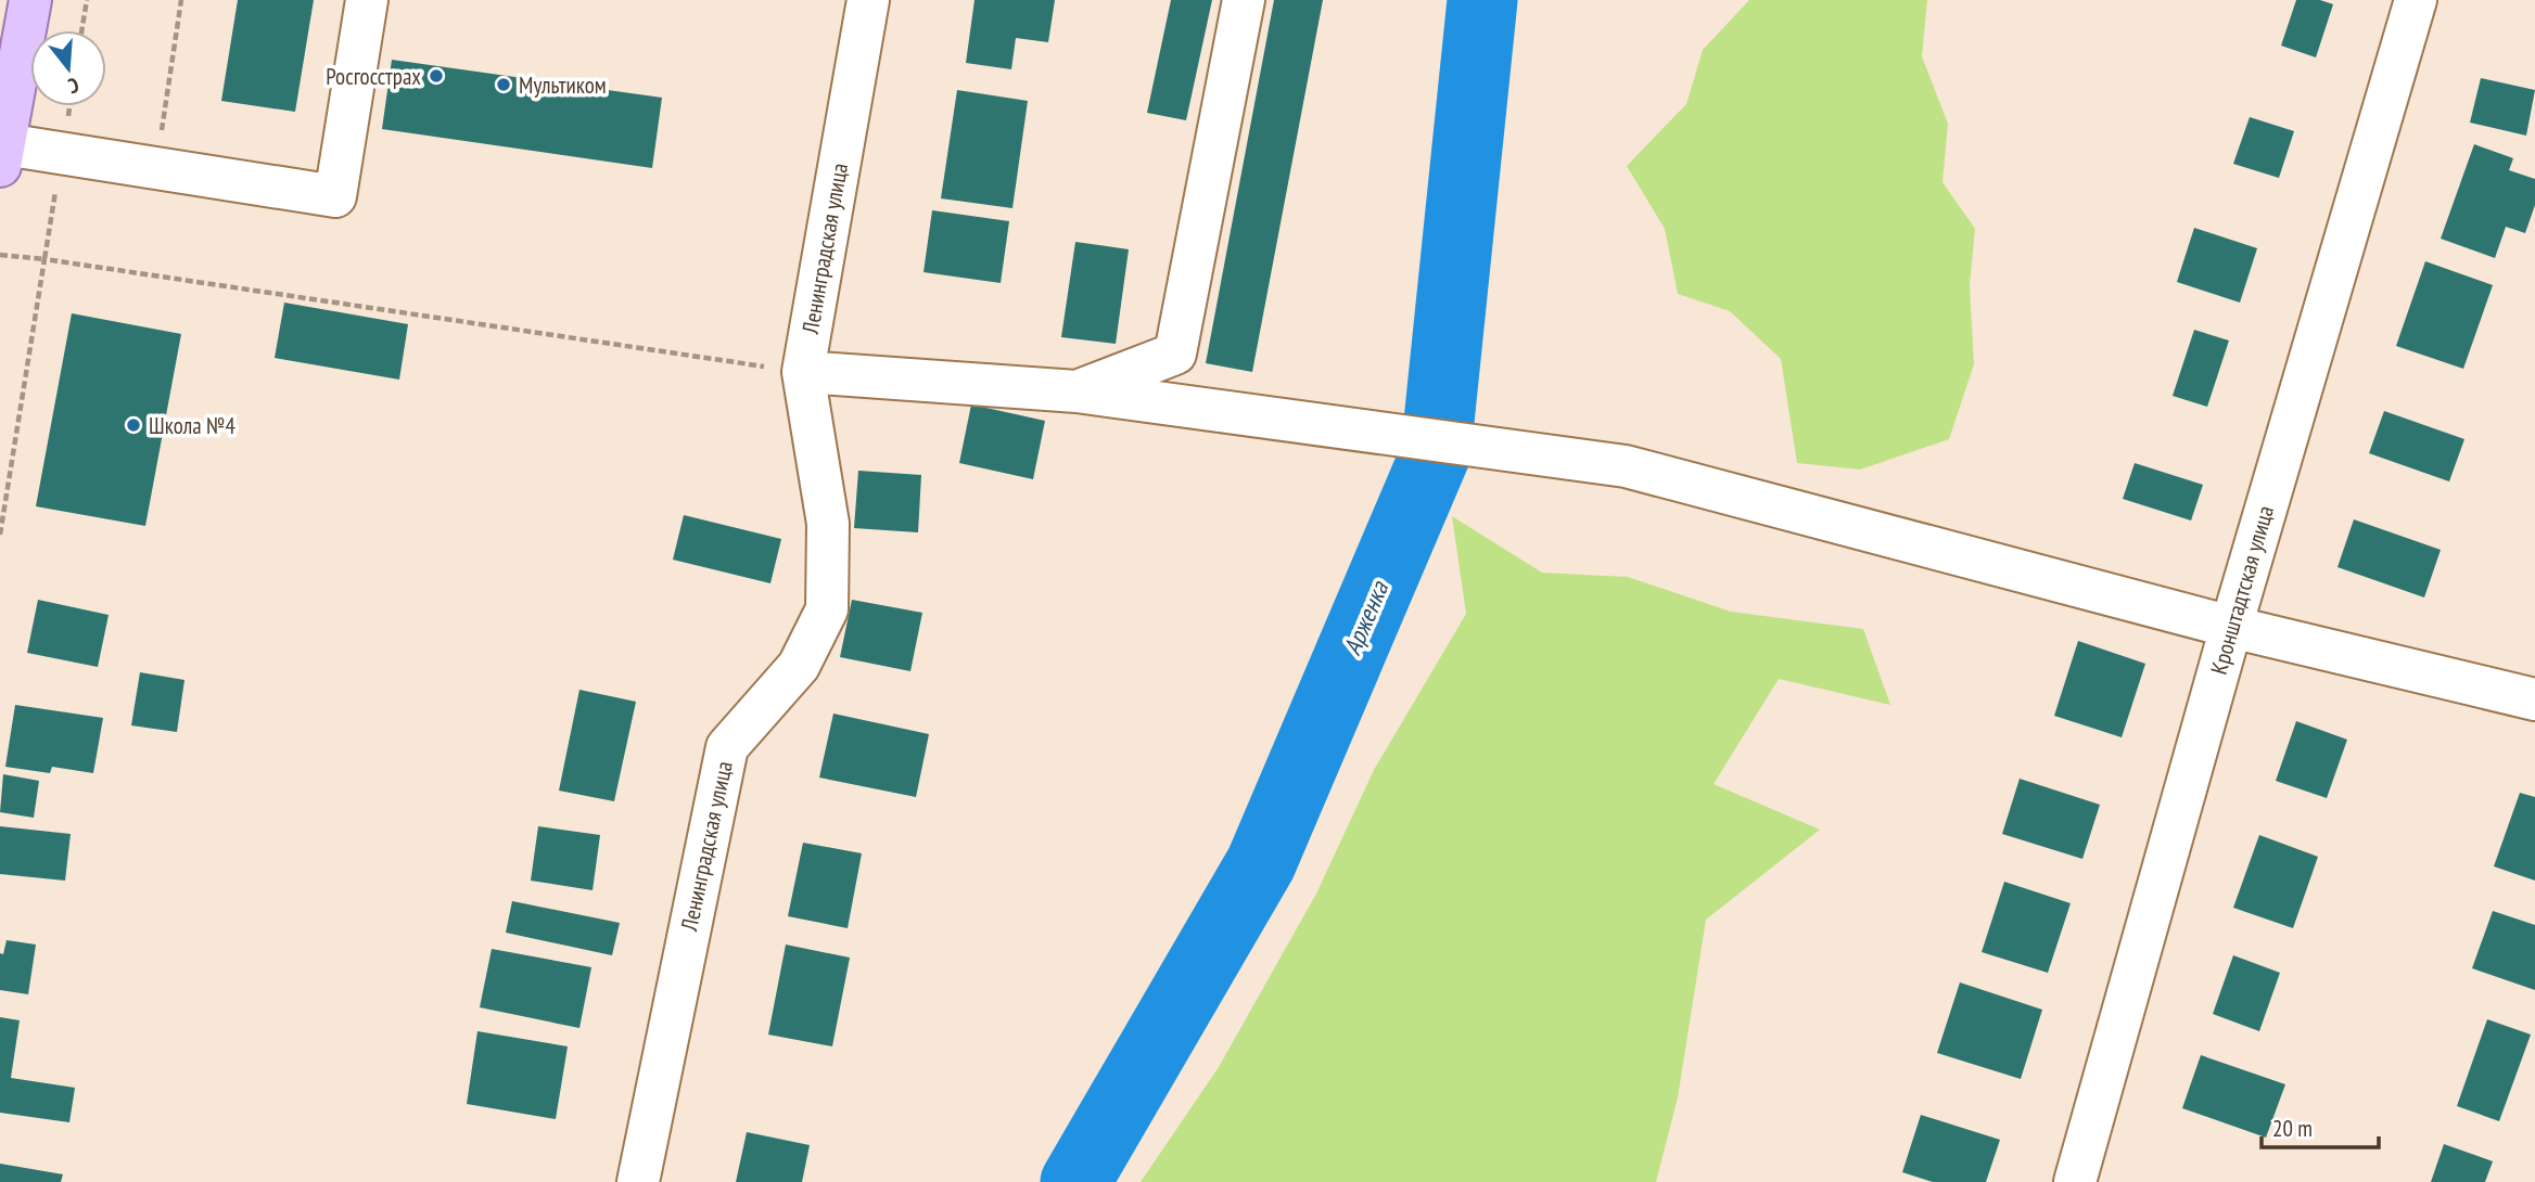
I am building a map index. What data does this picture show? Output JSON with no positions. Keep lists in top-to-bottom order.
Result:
{
  "streets": {
    "street": ["Ленинградская улица", "Кронштадтская улица"]
  },
  "water": ["Арженка"],
  "places": ["Росгосстрах", "Мультиком", "Школа №4"],
  "scale_bar": "20 m",
  "north": "bottom"
}
